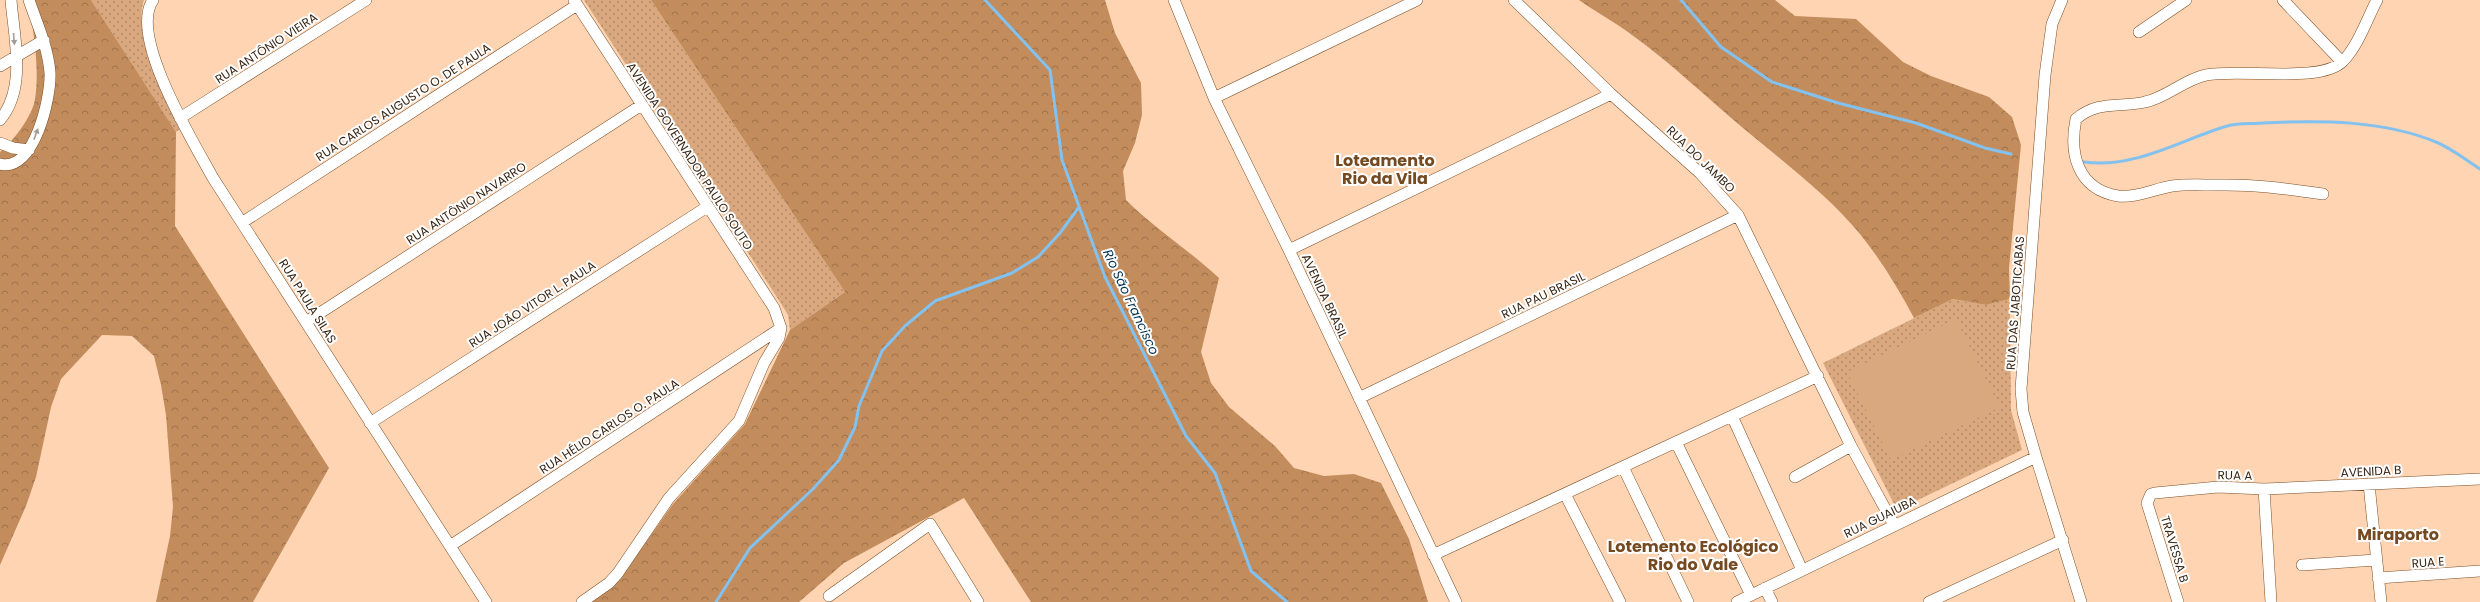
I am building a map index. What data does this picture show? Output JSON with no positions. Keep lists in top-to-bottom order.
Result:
{
  "streets": {
    "street": [
      "RUA ANTÔNIO VIEIRA",
      "RUA CARLOS AUGUSTO O. DE PAULA",
      "AVENIDA GOVERNADOR PAULO SOUTO",
      "RUA DO JAMBO",
      "RUA ANTÔNIO NAVARRO",
      "RUA PAU BRASIL",
      "AVENIDA BRASIL",
      "RUA PAULA SILAS",
      "RUA DAS JABOTICABAS",
      "RUA JOÃO VITOR L. PAULA",
      "RUA HÉLIO CARLOS O. PAULA",
      "AVENIDA B",
      "RUA A",
      "RUA GUAIUBA",
      "TRAVESSA B",
      "RUA E"
    ]
  },
  "crossings": [
    ["RUA ANTÔNIO VIEIRA", "RUA PAULA SILAS"],
    ["RUA CARLOS AUGUSTO O. DE PAULA", "AVENIDA GOVERNADOR PAULO SOUTO"],
    ["RUA CARLOS AUGUSTO O. DE PAULA", "RUA PAULA SILAS"],
    ["AVENIDA GOVERNADOR PAULO SOUTO", "RUA ANTÔNIO NAVARRO"],
    ["AVENIDA GOVERNADOR PAULO SOUTO", "RUA JOÃO VITOR L. PAULA"],
    ["AVENIDA GOVERNADOR PAULO SOUTO", "RUA HÉLIO CARLOS O. PAULA"],
    ["RUA DO JAMBO", "RUA PAU BRASIL"],
    ["RUA DO JAMBO", "RUA GUAIUBA"],
    ["RUA ANTÔNIO NAVARRO", "RUA PAULA SILAS"],
    ["RUA PAU BRASIL", "AVENIDA BRASIL"],
    ["RUA PAULA SILAS", "RUA JOÃO VITOR L. PAULA"],
    ["RUA PAULA SILAS", "RUA HÉLIO CARLOS O. PAULA"],
    ["RUA DAS JABOTICABAS", "RUA GUAIUBA"],
    ["AVENIDA B", "RUA A"],
    ["RUA A", "TRAVESSA B"]
  ],
  "districts": ["Loteamento Rio da Vila", "Miraporto", "Lotemento Ecológico Rio do Vale"],
  "water": ["Rio São Francisco"]
}
